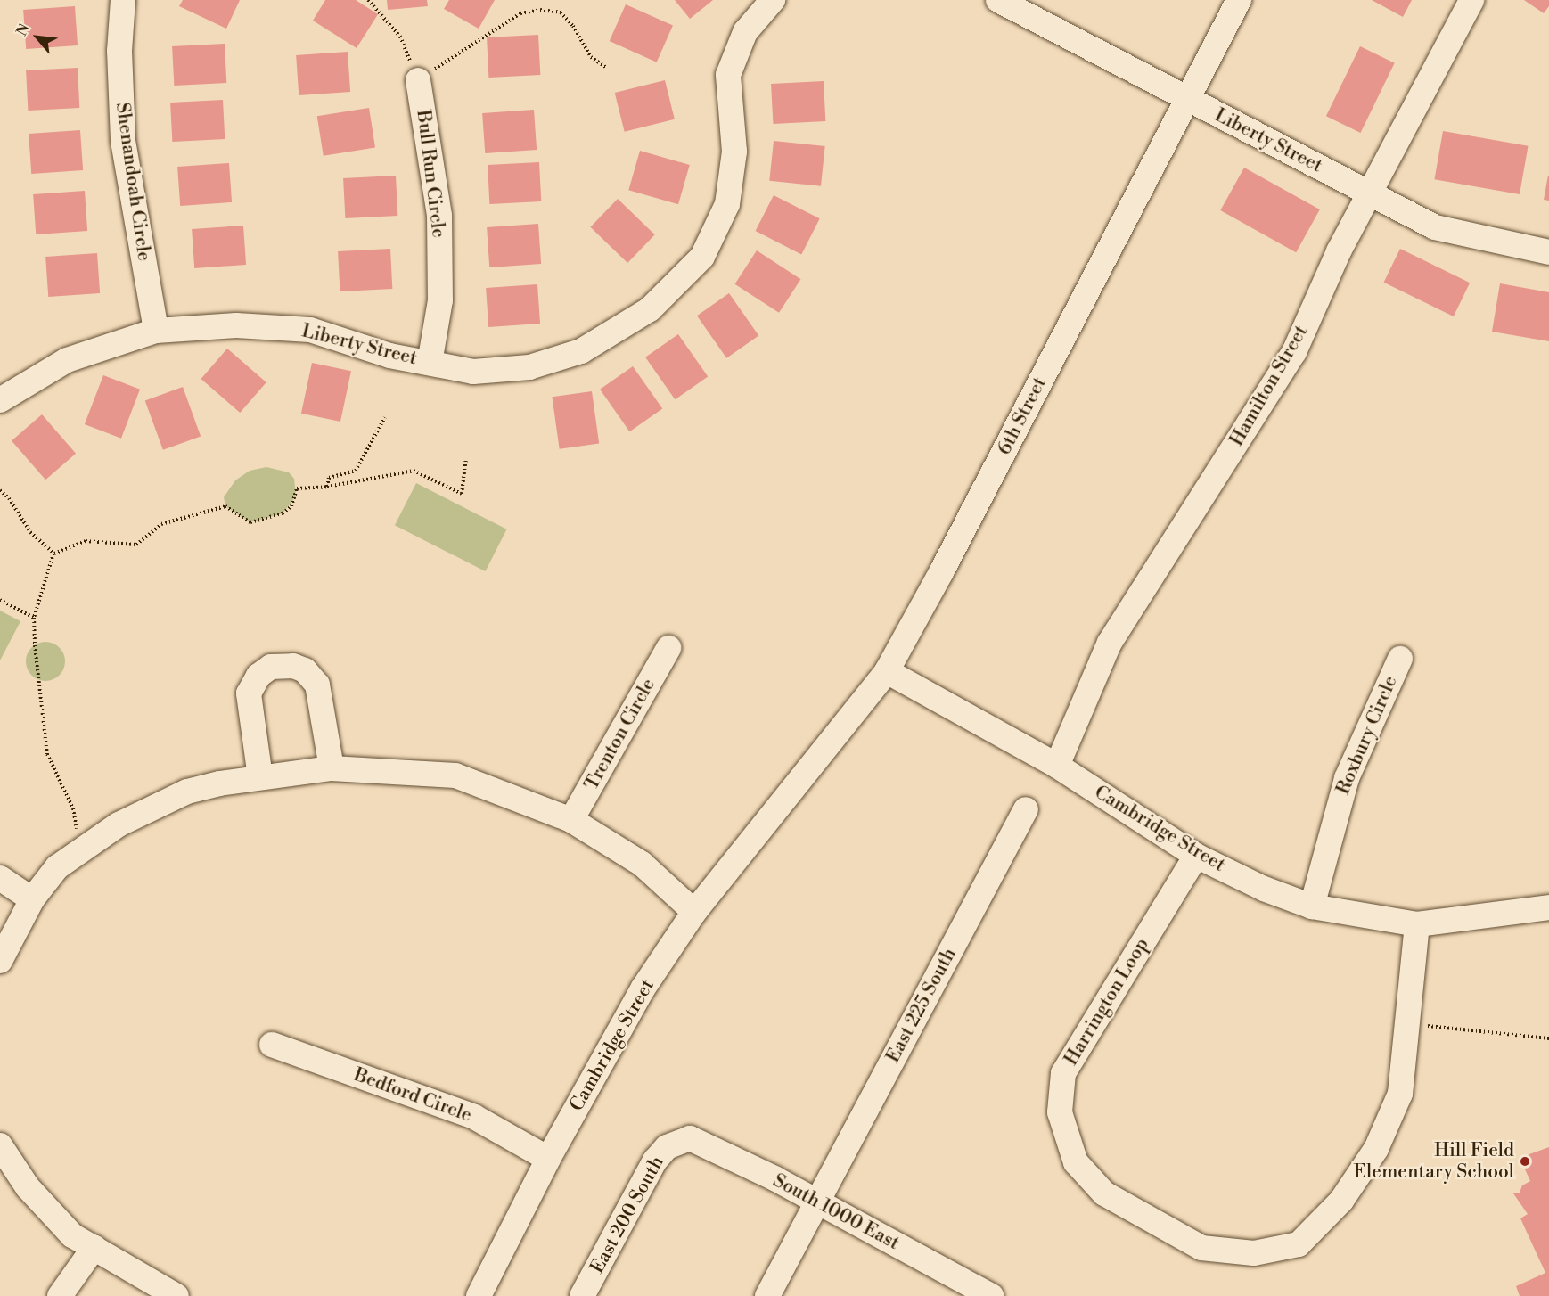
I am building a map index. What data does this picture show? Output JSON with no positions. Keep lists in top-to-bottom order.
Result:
{
  "streets": {
    "street": [
      "Liberty Street",
      "Bull Run Circle",
      "Shenandoah Circle",
      "Hamilton Street",
      "6th Street",
      "Trenton Circle",
      "Roxbury Circle",
      "Cambridge Street",
      "Harrington Loop",
      "East 225 South",
      "Bedford Circle",
      "South 1000 East",
      "East 200 South"
    ]
  },
  "crossings": [
    ["Liberty Street", "Bull Run Circle"],
    ["Liberty Street", "Shenandoah Circle"],
    ["Liberty Street", "Hamilton Street"],
    ["Liberty Street", "6th Street"],
    ["Hamilton Street", "Cambridge Street"],
    ["6th Street", "Cambridge Street"],
    ["Roxbury Circle", "Cambridge Street"],
    ["Cambridge Street", "Harrington Loop"],
    ["Cambridge Street", "Bedford Circle"],
    ["East 225 South", "South 1000 East"],
    ["South 1000 East", "East 200 South"]
  ],
  "places": ["Hill Field Elementary School"],
  "north": "top left"
}
